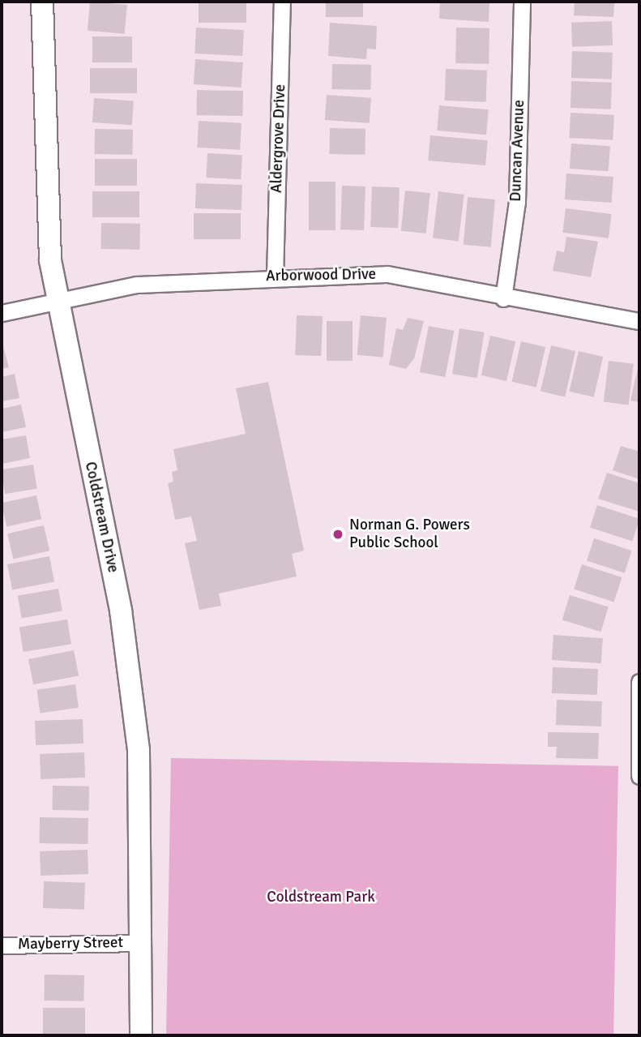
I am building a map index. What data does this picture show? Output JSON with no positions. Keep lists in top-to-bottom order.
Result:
{
  "streets": {
    "street": [
      "Aldergrove Drive",
      "Duncan Avenue",
      "Arborwood Drive",
      "Coldstream Drive",
      "Mayberry Street"
    ]
  },
  "crossings": [
    ["Aldergrove Drive", "Arborwood Drive"],
    ["Duncan Avenue", "Arborwood Drive"],
    ["Arborwood Drive", "Coldstream Drive"],
    ["Coldstream Drive", "Mayberry Street"]
  ],
  "parks": ["Coldstream Park"],
  "places": ["Norman G. Powers Public School"]
}
